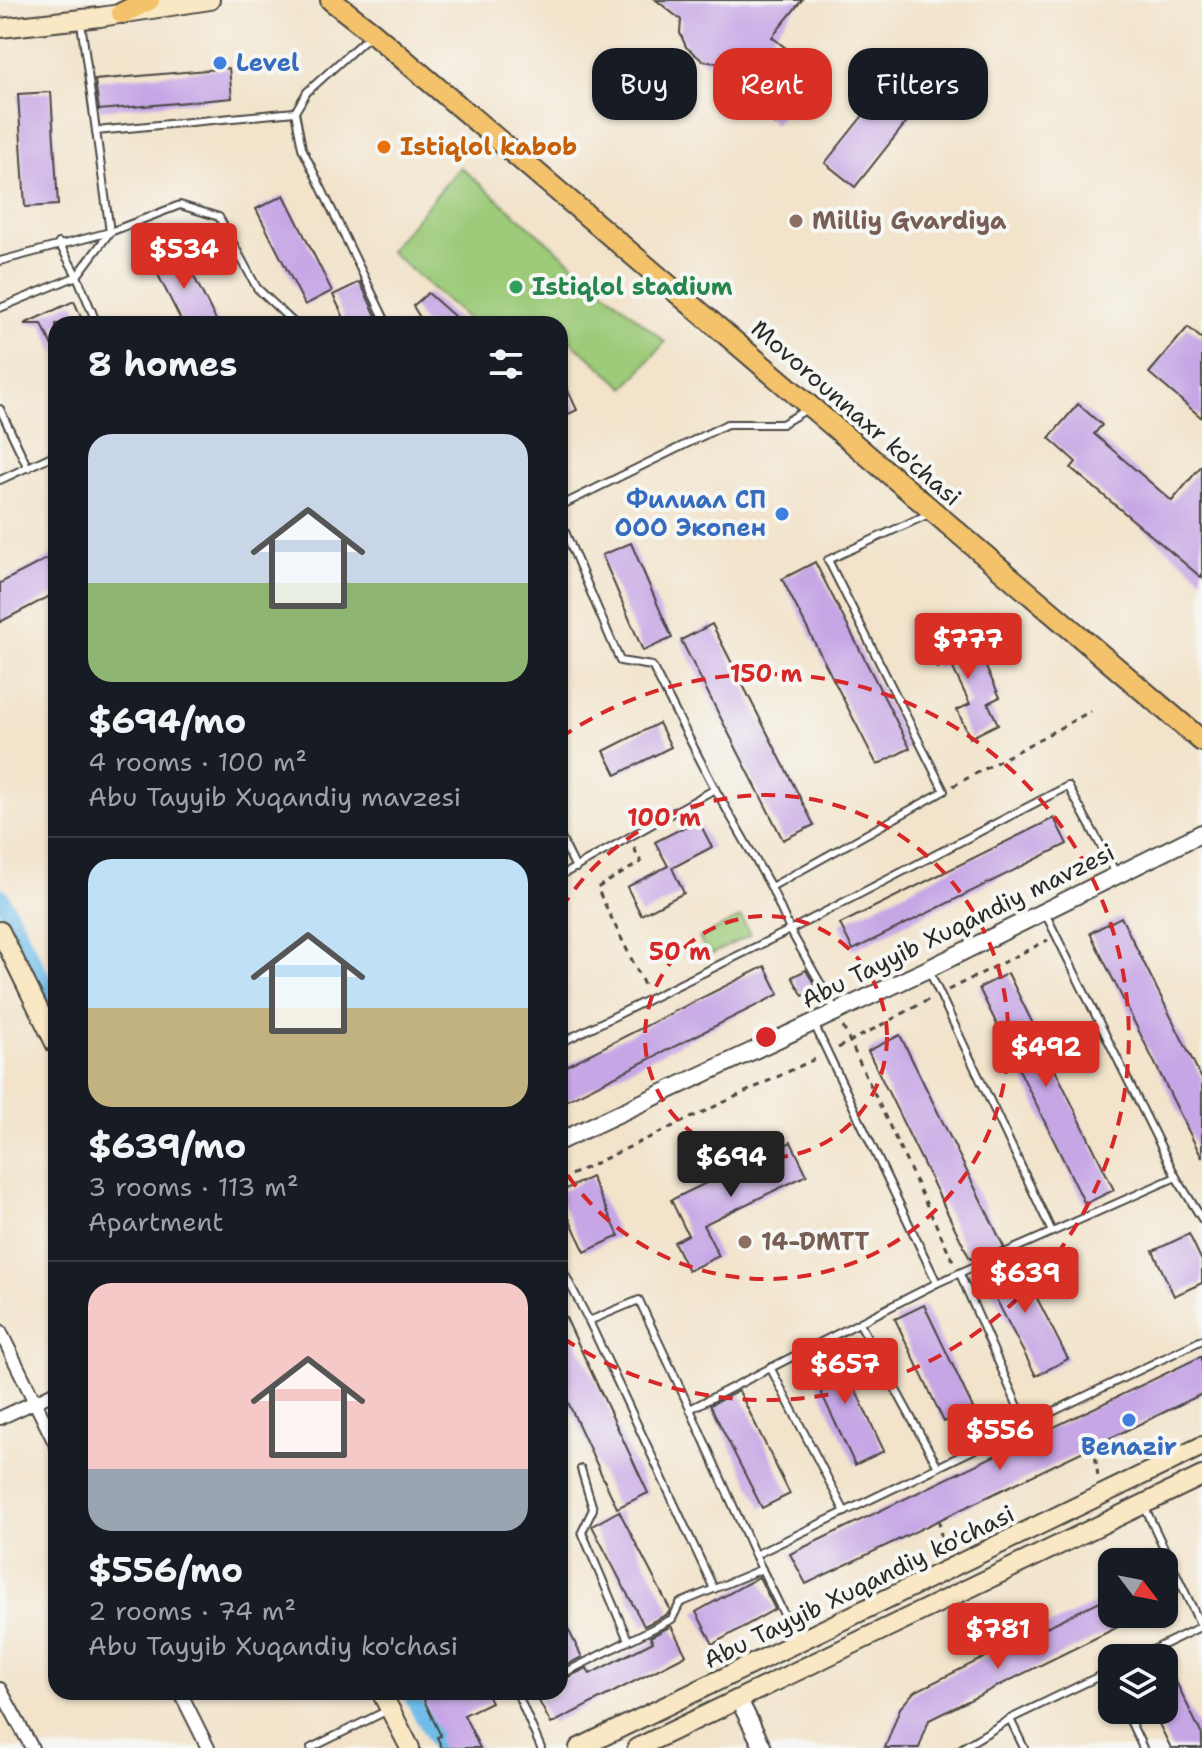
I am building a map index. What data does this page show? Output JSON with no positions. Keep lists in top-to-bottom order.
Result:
{
  "streets": {
    "highway": ["Movorounnaxr ko'chasi"],
    "main road": ["Abu Tayyib Xuqandiy ko'chasi"],
    "street": ["Abu Tayyib Xuqandiy mavzesi"]
  },
  "places": [
    "Level",
    "Istiqlol kabob",
    "Milliy Gvardiya",
    "Istiqlol stadium",
    "Филиал СП ООО Экопен",
    "14-DMTT",
    "Benazir"
  ],
  "north": "bottom right",
  "page": {
    "chip": ["Buy", "Rent", "Filters"],
    "price": [
      "$534",
      "$777",
      "$492",
      "$694",
      "$639",
      "$657",
      "$556",
      "$781"
    ],
    "heading": "8 homes",
    "list": [
      {
        "name": "$694/mo",
        "note": "4 rooms · 100 m² · Abu Tayyib Xuqandiy mavzesi"
      },
      {
        "name": "$639/mo",
        "note": "3 rooms · 113 m² · Apartment"
      },
      {
        "name": "$556/mo",
        "note": "2 rooms · 74 m² · Abu Tayyib Xuqandiy ko'chasi"
      }
    ]
  },
  "rings": ["150 m", "100 m", "50 m"]
}
